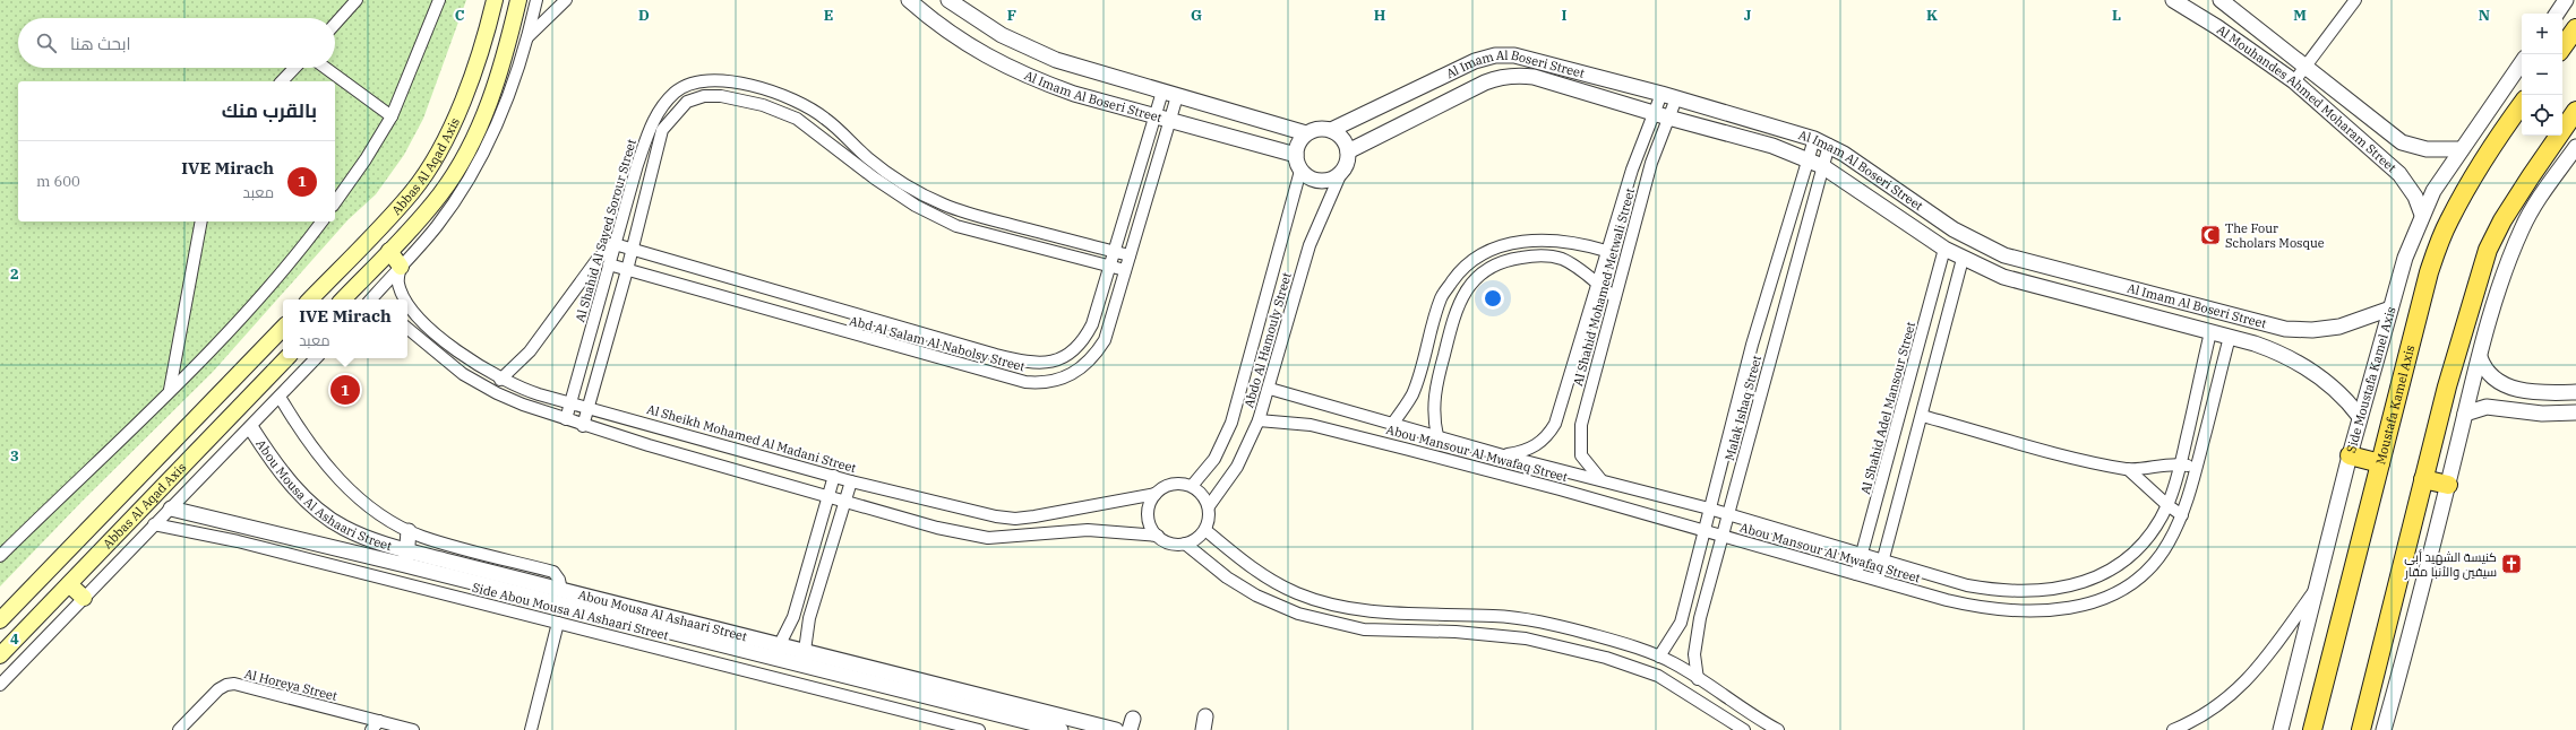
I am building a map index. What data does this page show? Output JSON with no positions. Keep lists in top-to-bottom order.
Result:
{
  "streets": {
    "main road": ["Abbas Al Aqad Axis", "Moustafa Kamel Axis"],
    "street": [
      "Al Imam Al Boseri Street",
      "Al Mouhandes Ahmed Moharam Street",
      "Al Shahid Al Sayed Sorour Street",
      "Al Shahid Mohamed Metwali Street",
      "Abdo Al Hamouly Street",
      "Abd Al Salam Al Nabolsy Street",
      "Side Moustafa Kamel Axis",
      "Malak Ishaq Street",
      "Al Shahid Adel Mansour Street",
      "Al Sheikh Mohamed Al Madani Street",
      "Abou Mansour Al Mwafaq Street",
      "Abou Mousa Al Ashaari Street",
      "Side Abou Mousa Al Ashaari Street",
      "Al Horeya Street"
    ]
  },
  "crossings": [
    ["Al Imam Al Boseri Street", "Al Shahid Mohamed Metwali Street"],
    ["Al Imam Al Boseri Street", "Abdo Al Hamouly Street"],
    ["Al Imam Al Boseri Street", "Abd Al Salam Al Nabolsy Street"],
    ["Al Imam Al Boseri Street", "Side Moustafa Kamel Axis"],
    ["Al Imam Al Boseri Street", "Malak Ishaq Street"],
    ["Al Imam Al Boseri Street", "Al Shahid Adel Mansour Street"],
    ["Al Imam Al Boseri Street", "Abou Mansour Al Mwafaq Street"],
    ["Al Mouhandes Ahmed Moharam Street", "Side Moustafa Kamel Axis"],
    ["Al Shahid Al Sayed Sorour Street", "Abd Al Salam Al Nabolsy Street"],
    ["Al Shahid Al Sayed Sorour Street", "Al Sheikh Mohamed Al Madani Street"],
    ["Al Shahid Mohamed Metwali Street", "Abou Mansour Al Mwafaq Street"],
    ["Abdo Al Hamouly Street", "Al Sheikh Mohamed Al Madani Street"],
    ["Abdo Al Hamouly Street", "Abou Mansour Al Mwafaq Street"],
    ["Malak Ishaq Street", "Abou Mansour Al Mwafaq Street"],
    ["Al Shahid Adel Mansour Street", "Abou Mansour Al Mwafaq Street"]
  ],
  "places": {
    "mosque": ["The Four Scholars Mosque"],
    "church": ["كنيسة الشهيد أبي سيفين والأنبا مقار"]
  },
  "page": {
    "map_buttons": ["+", "−"],
    "search": "ابحث هنا",
    "heading": "بالقرب منك",
    "list": [
      {
        "mark": "1",
        "name": "IVE Mirach",
        "note": "معبد",
        "value": "600 m"
      }
    ],
    "popup": ["IVE Mirach", "معبد"],
    "pins": "1"
  },
  "grid": {
    "columns": [
      "C",
      "D",
      "E",
      "F",
      "G",
      "H",
      "I",
      "J",
      "K",
      "L",
      "M",
      "N"
    ],
    "rows": ["2", "3", "4"]
  }
}
